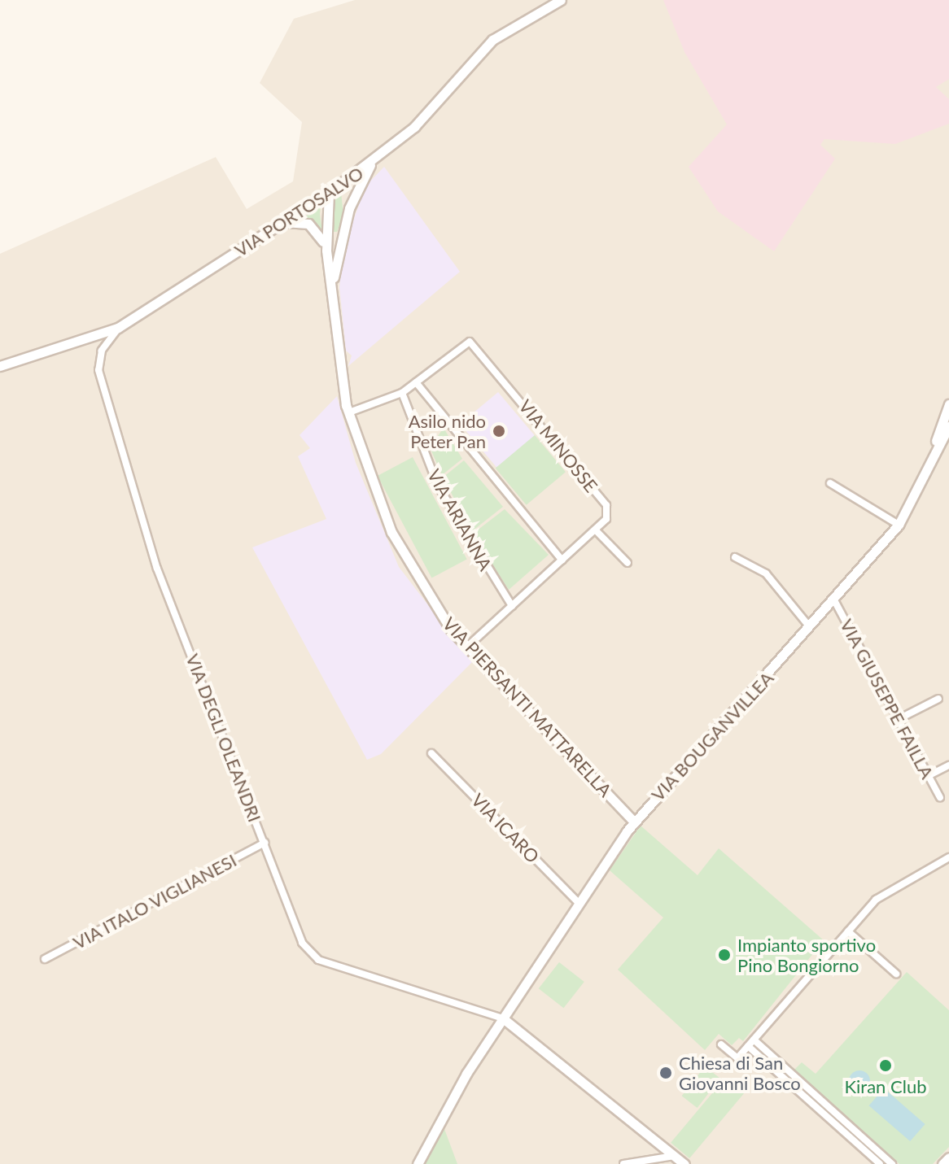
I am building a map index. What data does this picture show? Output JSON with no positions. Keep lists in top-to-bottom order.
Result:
{
  "streets": {
    "street": [
      "VIA PORTOSALVO",
      "VIA MINOSSE",
      "VIA ARIANNA",
      "VIA GIUSEPPE FAILLA",
      "VIA PIERSANTI MATTARELLA",
      "VIA BOUGANVILLEA",
      "VIA DEGLI OLEANDRI",
      "VIA ICARO",
      "VIA ITALO VIGLIANESI"
    ]
  },
  "crossings": [
    ["VIA PORTOSALVO", "VIA DEGLI OLEANDRI"],
    ["VIA MINOSSE", "VIA ARIANNA"],
    ["VIA MINOSSE", "VIA PIERSANTI MATTARELLA"],
    ["VIA GIUSEPPE FAILLA", "VIA BOUGANVILLEA"],
    ["VIA PIERSANTI MATTARELLA", "VIA BOUGANVILLEA"],
    ["VIA BOUGANVILLEA", "VIA DEGLI OLEANDRI"],
    ["VIA BOUGANVILLEA", "VIA ICARO"],
    ["VIA DEGLI OLEANDRI", "VIA ITALO VIGLIANESI"]
  ],
  "places": [
    "Asilo nido Peter Pan",
    "Impianto sportivo Pino Bongiorno",
    "Kiran Club",
    "Chiesa di San Giovanni Bosco"
  ]
}
